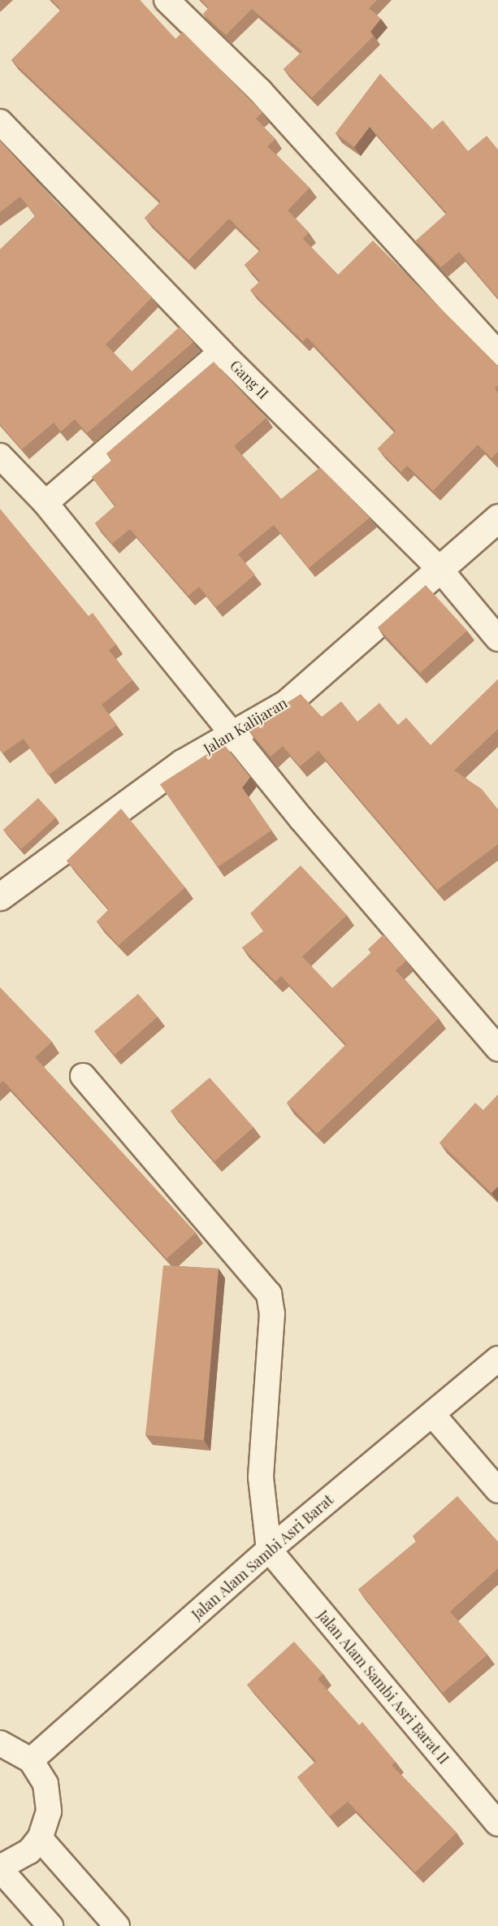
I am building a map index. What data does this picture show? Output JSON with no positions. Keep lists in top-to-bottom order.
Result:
{
  "streets": {
    "street": [
      "Gang II",
      "Jalan Kalijaran",
      "Jalan Alam Sambi Asri Barat",
      "Jalan Alam Sambi Asri Barat II"
    ]
  },
  "crossings": [
    ["Gang II", "Jalan Kalijaran"],
    ["Jalan Alam Sambi Asri Barat", "Jalan Alam Sambi Asri Barat II"]
  ]
}
